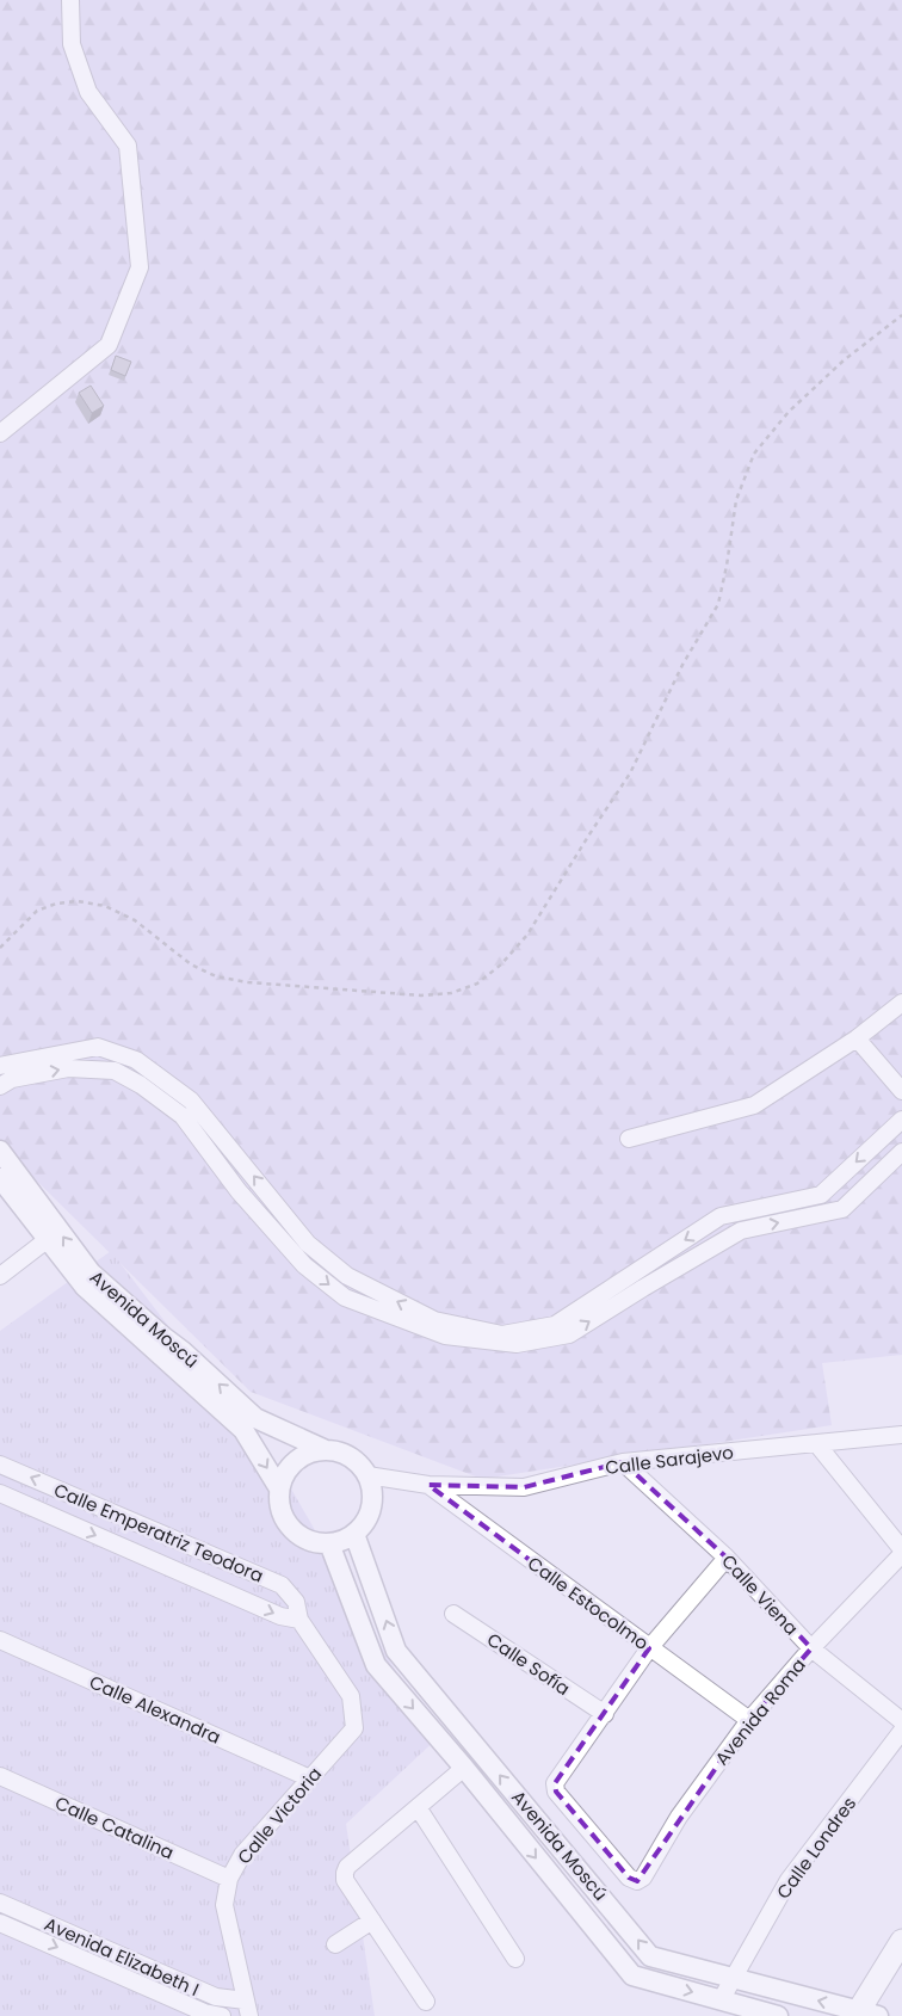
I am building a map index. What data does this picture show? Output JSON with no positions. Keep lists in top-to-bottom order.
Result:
{
  "streets": {
    "street": [
      "Avenida Moscú",
      "Calle Sarajevo",
      "Calle Emperatriz Teodora",
      "Calle Viena",
      "Calle Estocolmo",
      "Calle Sofía",
      "Calle Alexandra",
      "Avenida Roma",
      "Calle Victoria",
      "Calle Catalina",
      "Calle Londres",
      "Avenida Elizabeth I"
    ]
  },
  "crossings": [
    ["Avenida Moscú", "Calle Sarajevo"],
    ["Avenida Moscú", "Calle Londres"],
    ["Calle Sarajevo", "Calle Viena"],
    ["Calle Sarajevo", "Calle Estocolmo"],
    ["Calle Emperatriz Teodora", "Calle Victoria"],
    ["Calle Viena", "Avenida Roma"],
    ["Calle Estocolmo", "Avenida Roma"],
    ["Calle Sofía", "Avenida Roma"],
    ["Calle Alexandra", "Calle Victoria"],
    ["Calle Victoria", "Calle Catalina"],
    ["Calle Victoria", "Avenida Elizabeth I"]
  ]
}
